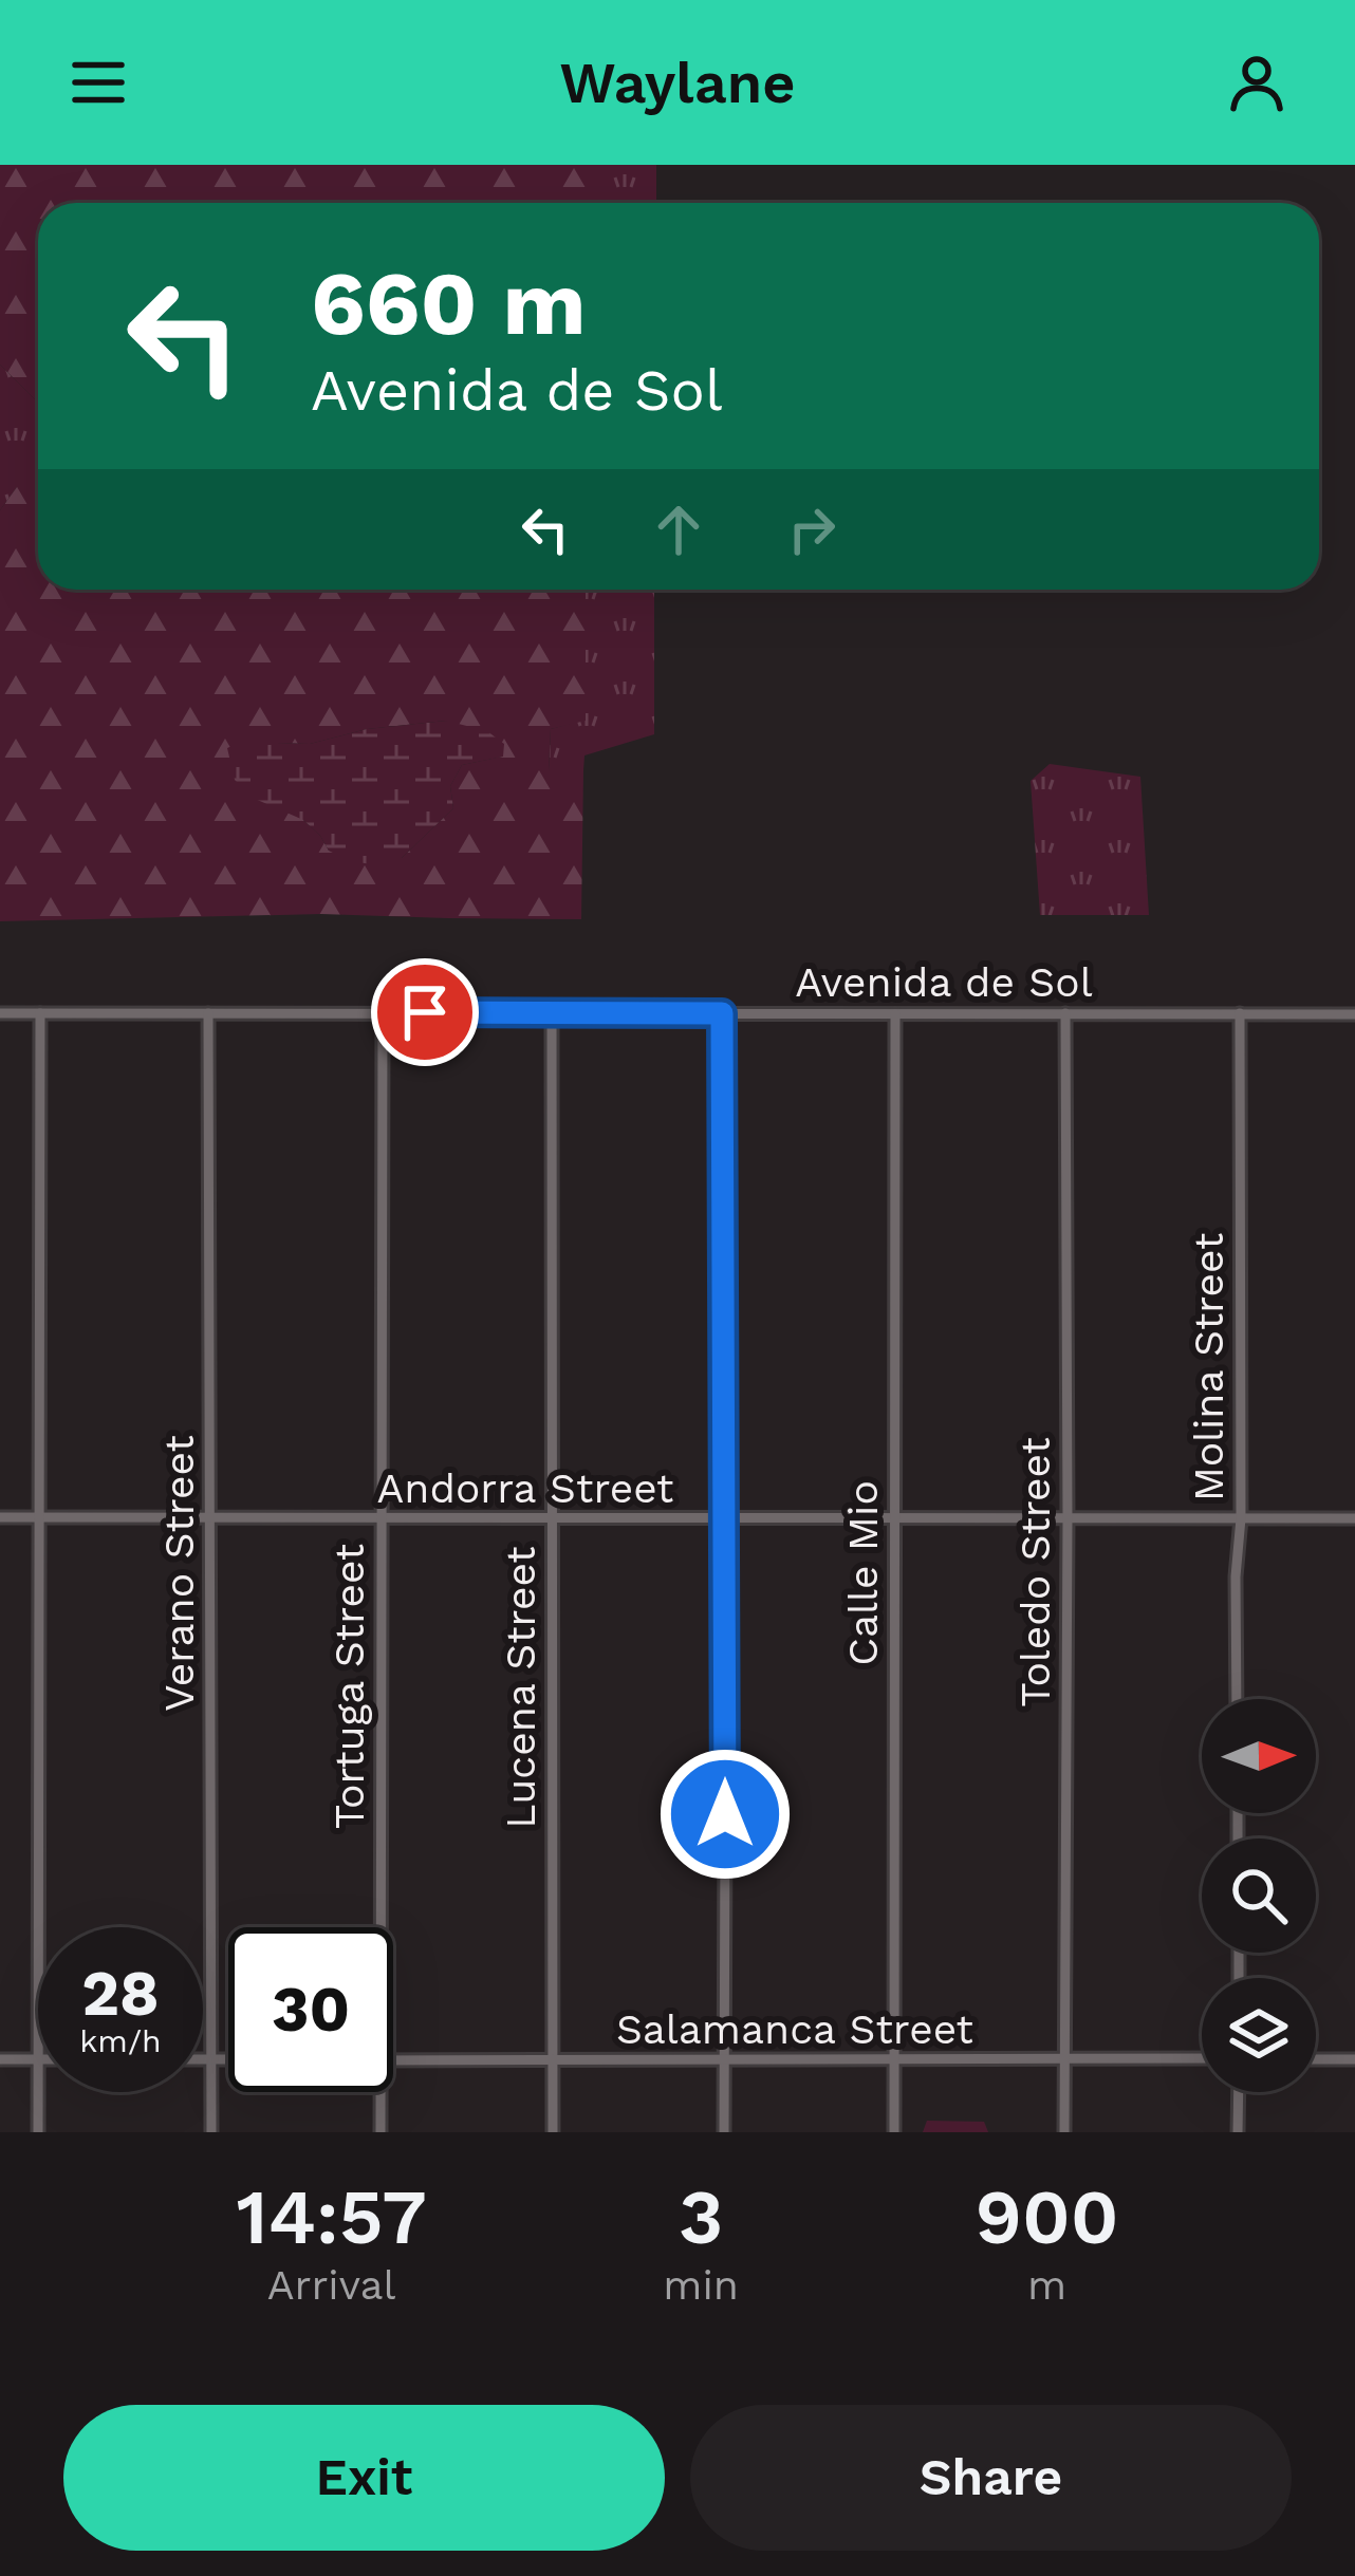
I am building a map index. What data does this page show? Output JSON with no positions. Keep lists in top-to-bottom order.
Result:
{
  "streets": {
    "street": [
      "Avenida de Sol",
      "Molina Street",
      "Andorra Street",
      "Toledo Street",
      "Verano Street",
      "Calle Mio",
      "Tortuga Street",
      "Lucena Street",
      "Salamanca Street"
    ]
  },
  "crossings": [
    ["Avenida de Sol", "Molina Street"],
    ["Avenida de Sol", "Toledo Street"],
    ["Avenida de Sol", "Verano Street"],
    ["Avenida de Sol", "Calle Mio"],
    ["Avenida de Sol", "Tortuga Street"],
    ["Avenida de Sol", "Lucena Street"],
    ["Molina Street", "Andorra Street"],
    ["Andorra Street", "Toledo Street"],
    ["Andorra Street", "Verano Street"],
    ["Andorra Street", "Calle Mio"],
    ["Andorra Street", "Tortuga Street"],
    ["Andorra Street", "Lucena Street"],
    ["Toledo Street", "Salamanca Street"],
    ["Calle Mio", "Salamanca Street"],
    ["Lucena Street", "Salamanca Street"]
  ],
  "north": "right",
  "page": {
    "header": "Waylane",
    "turn": ["660 m", "Avenida de Sol"],
    "speed": "28 km/h",
    "limit": "30",
    "eta": [
      "14:57",
      "Arrival",
      "3",
      "min",
      "900",
      "m"
    ],
    "buttons": ["Exit", "Share"]
  }
}
